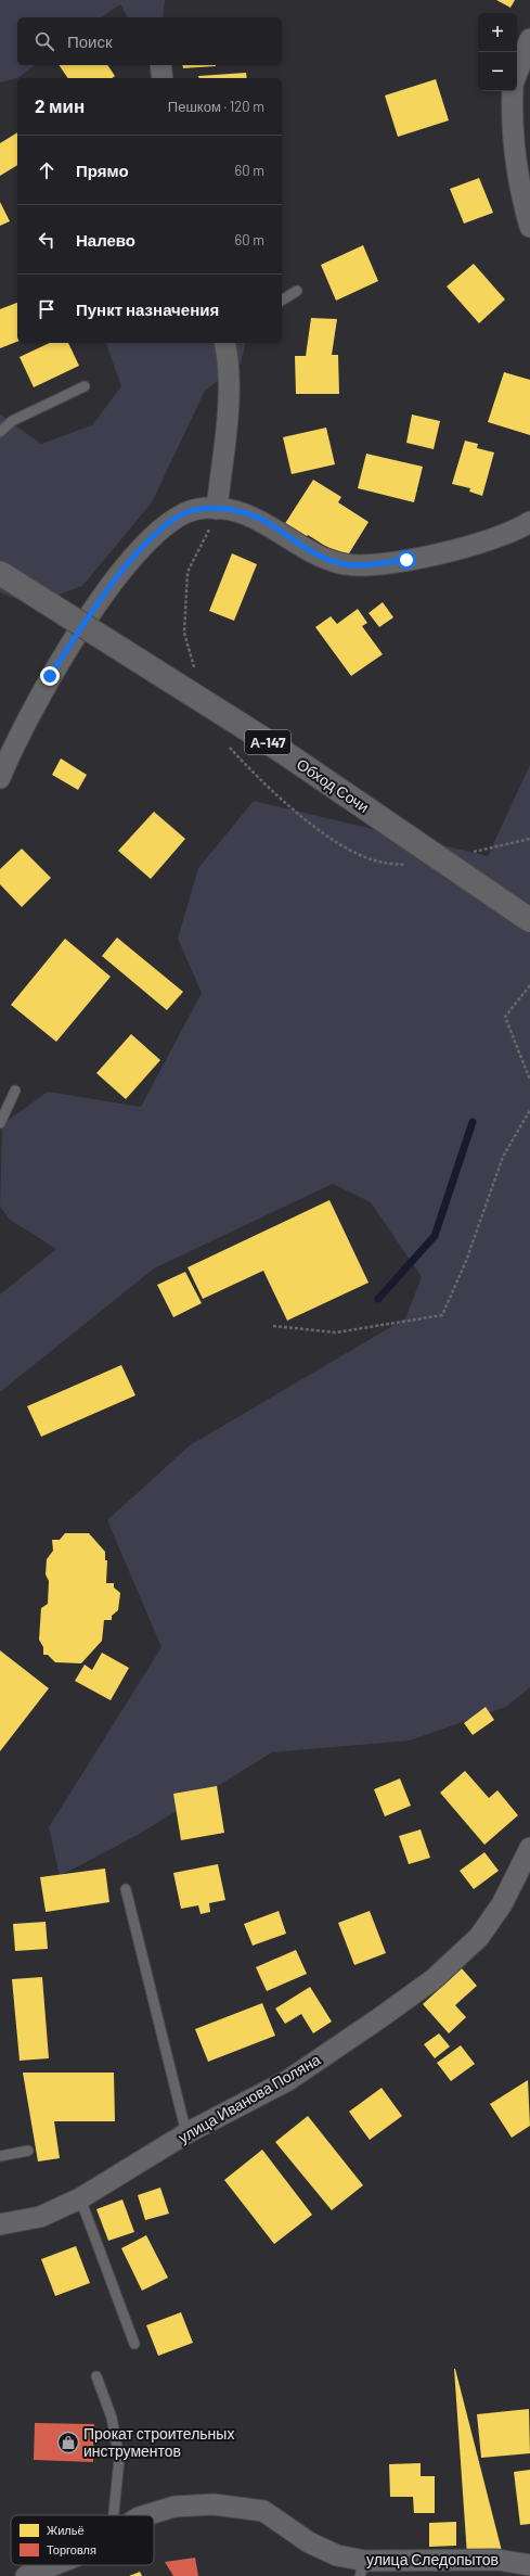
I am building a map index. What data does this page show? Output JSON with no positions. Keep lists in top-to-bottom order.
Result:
{
  "streets": {
    "highway": ["А-147", "Обход Сочи"],
    "street": ["улица Иванова Поляна", "улица Следопытов"]
  },
  "places": {
    "shop": ["Прокат строительных инструментов"]
  },
  "legend": ["Жильё", "Торговля"],
  "page": {
    "map_buttons": ["+", "−"],
    "search": "Поиск",
    "heading": ["2 мин", "Пешком · 120 m"],
    "list": [
      ["Прямо", "60 m"],
      ["Налево", "60 m"],
      "Пункт назначения"
    ]
  }
}
